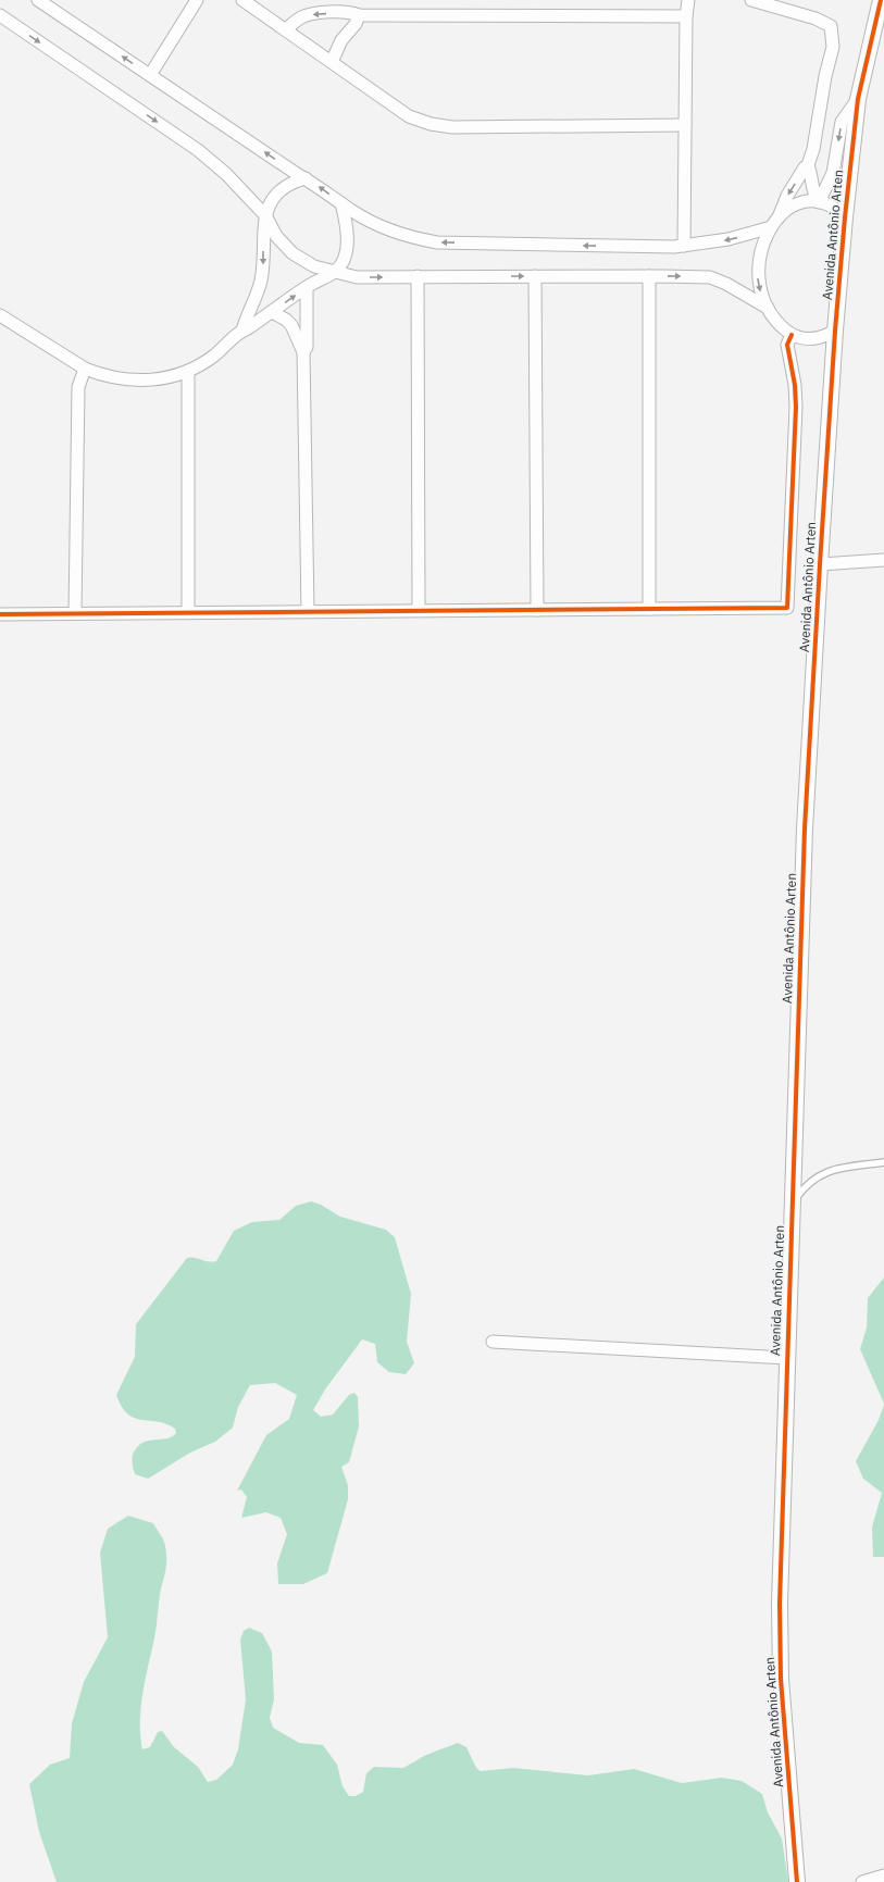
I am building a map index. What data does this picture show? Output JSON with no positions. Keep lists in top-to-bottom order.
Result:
{
  "streets": {
    "street": ["Avenida Antônio Arten"]
  }
}
